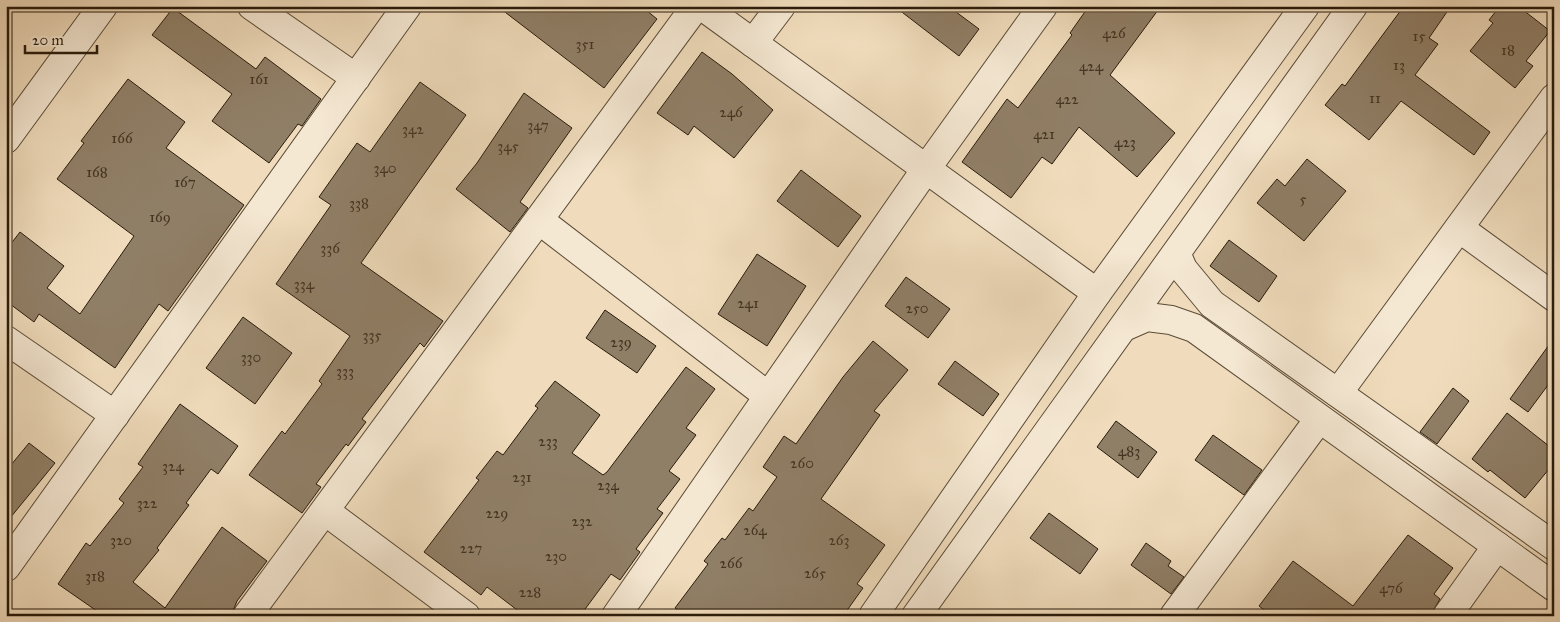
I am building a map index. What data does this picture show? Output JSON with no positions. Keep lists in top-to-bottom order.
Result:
{
  "house_numbers": [
    "426",
    "15",
    "351",
    "18",
    "13",
    "424",
    "161",
    "11",
    "422",
    "246",
    "347",
    "342",
    "421",
    "166",
    "423",
    "345",
    "340",
    "168",
    "167",
    "5",
    "338",
    "169",
    "336",
    "334",
    "241",
    "250",
    "335",
    "239",
    "330",
    "333",
    "233",
    "483",
    "260",
    "324",
    "231",
    "234",
    "322",
    "229",
    "232",
    "264",
    "320",
    "263",
    "227",
    "230",
    "266",
    "265",
    "318",
    "476",
    "228"
  ],
  "scale_bar": "20 m"
}
